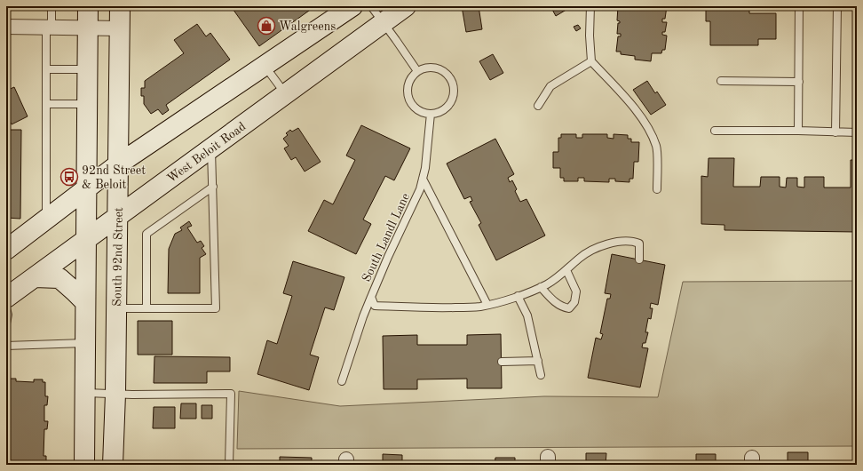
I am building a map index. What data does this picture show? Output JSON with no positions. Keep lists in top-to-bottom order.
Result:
{
  "streets": {
    "main road": ["West Beloit Road", "South 92nd Street"],
    "lane": ["South Landl Lane"]
  },
  "crossings": [
    ["West Beloit Road", "South 92nd Street"]
  ],
  "places": {
    "shop": ["Walgreens"],
    "bus stop": ["92nd Street & Beloit"]
  }
}
